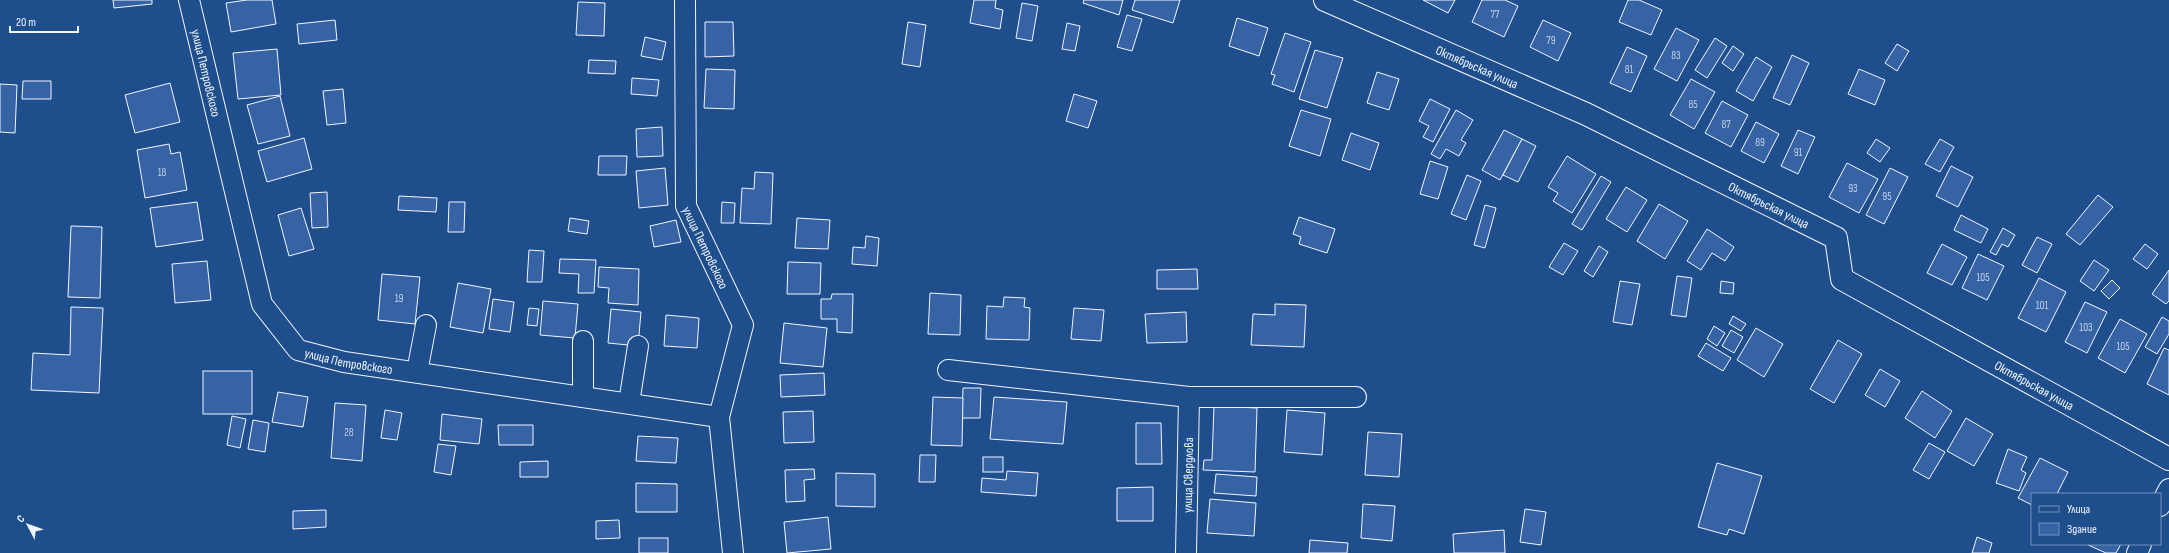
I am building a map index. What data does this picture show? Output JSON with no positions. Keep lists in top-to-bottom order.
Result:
{
  "streets": {
    "main road": ["Октябрьская улица"],
    "street": ["улица Петровского", "улица Свердлова"]
  },
  "house_numbers": [
    "77",
    "79",
    "83",
    "81",
    "85",
    "87",
    "89",
    "91",
    "18",
    "93",
    "95",
    "105",
    "19",
    "101",
    "103",
    "105",
    "28"
  ],
  "legend": ["Улица", "Здание"],
  "scale_bar": "20 m",
  "north": "top left"
}
